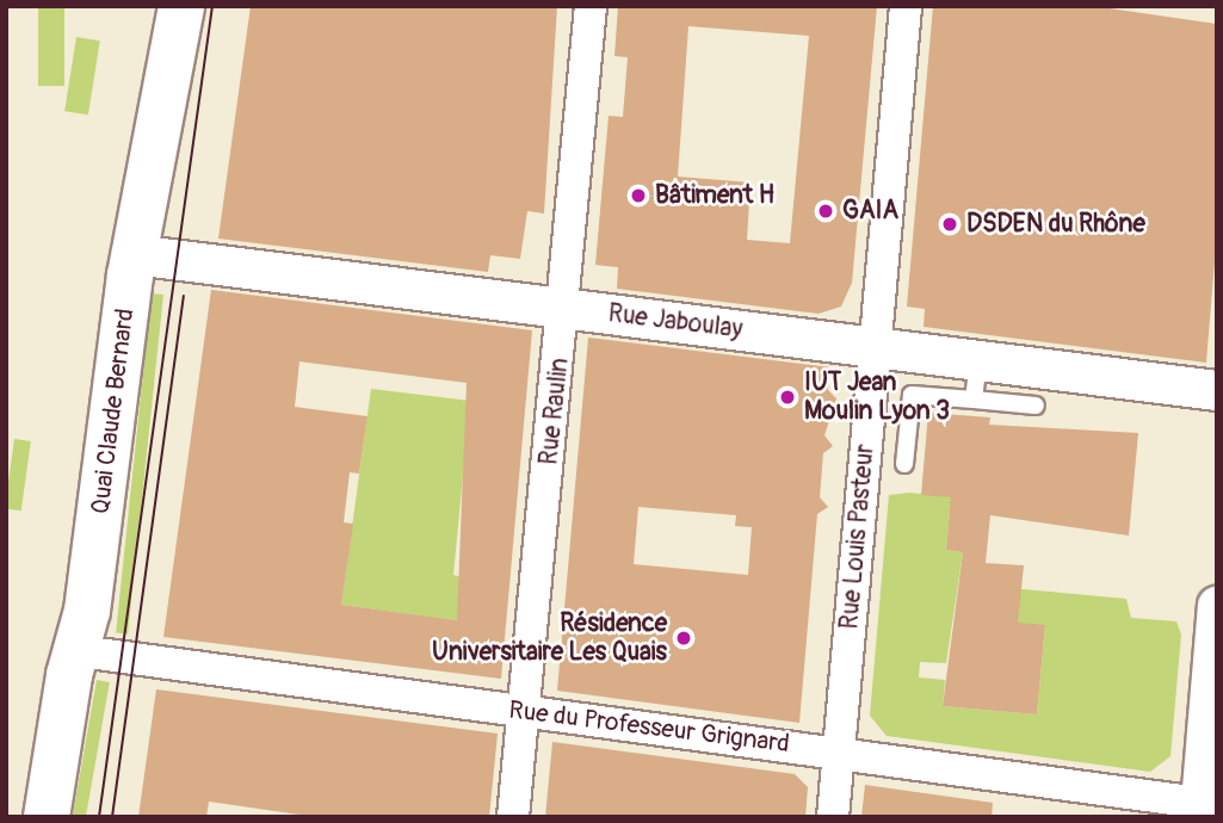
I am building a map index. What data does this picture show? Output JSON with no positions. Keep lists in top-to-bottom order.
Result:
{
  "streets": {
    "main road": ["Quai Claude Bernard"],
    "street": [
      "Rue Jaboulay",
      "Rue Raulin",
      "Rue Louis Pasteur",
      "Rue du Professeur Grignard"
    ]
  },
  "crossings": [
    ["Rue Jaboulay", "Quai Claude Bernard"],
    ["Rue Jaboulay", "Rue Raulin"],
    ["Rue Jaboulay", "Rue Louis Pasteur"],
    ["Quai Claude Bernard", "Rue du Professeur Grignard"],
    ["Rue Raulin", "Rue du Professeur Grignard"],
    ["Rue Louis Pasteur", "Rue du Professeur Grignard"]
  ],
  "places": [
    "Bâtiment H",
    "GAIA",
    "DSDEN du Rhône",
    "IUT Jean Moulin Lyon 3",
    "Résidence Universitaire Les Quais"
  ]
}
